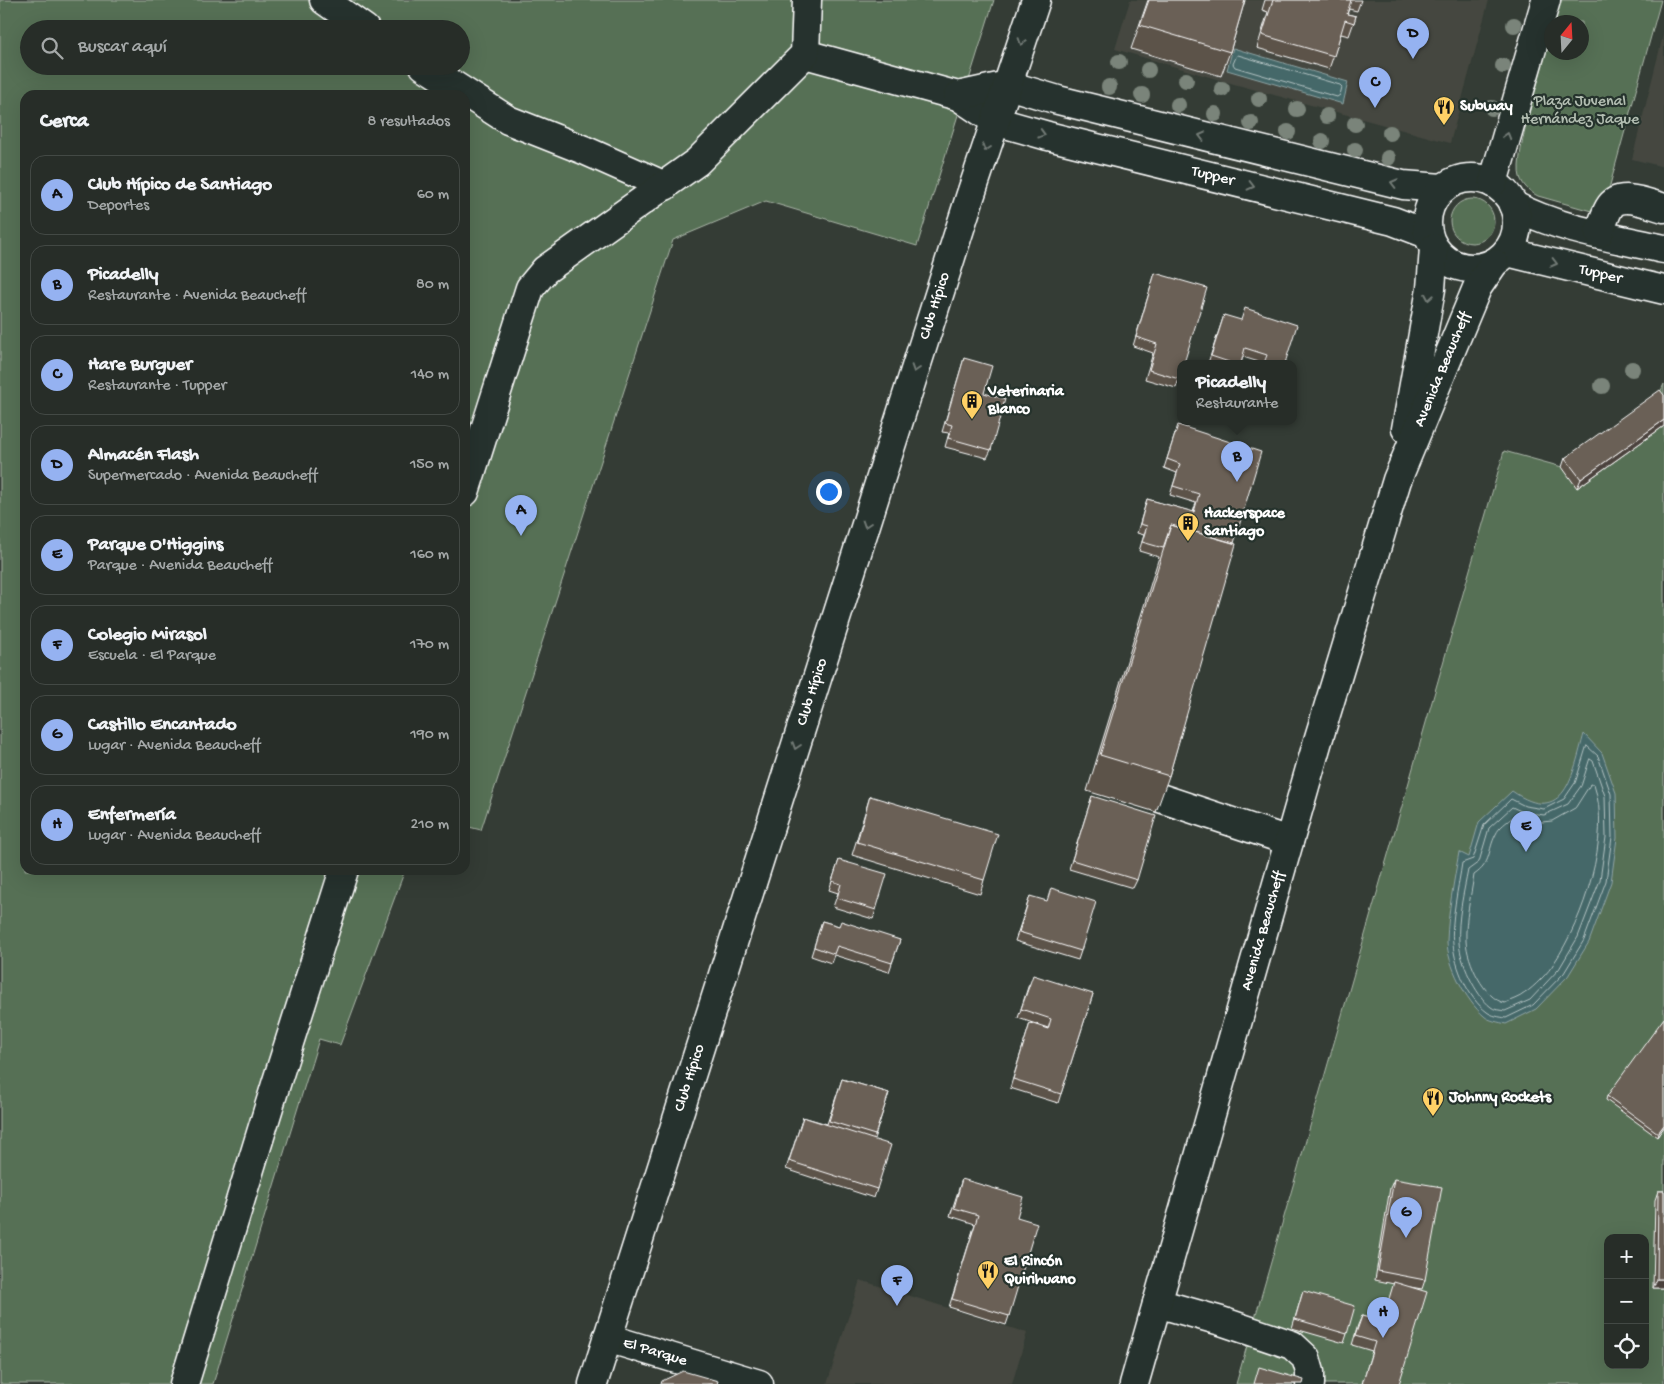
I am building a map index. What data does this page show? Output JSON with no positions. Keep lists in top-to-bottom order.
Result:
{
  "streets": {
    "main road": [
      "Tupper",
      "Club Hípico",
      "Avenida Beaucheff",
      "El Parque"
    ]
  },
  "crossings": [
    ["Tupper", "Club Hípico"],
    ["Tupper", "Avenida Beaucheff"],
    ["Club Hípico", "El Parque"]
  ],
  "one_way": ["Club Hípico"],
  "parks": ["Plaza Juvenal Hernández Jaque"],
  "places": {
    "restaurant": ["Subway", "Johnny Rockets", "El Rincón Quirihuano"],
    "building": ["Veterinaria Blanco", "Hackerspace Santiago"]
  },
  "north": "top",
  "page": {
    "pins": [
      "D",
      "C",
      "B",
      "A",
      "E",
      "G",
      "F",
      "H"
    ],
    "search": "Buscar aquí",
    "heading": ["Cerca", "8 resultados"],
    "list": [
      {
        "mark": "A",
        "name": "Club Hípico de Santiago",
        "note": "Deportes",
        "value": "60 m"
      },
      {
        "mark": "B",
        "name": "Picadelly",
        "note": "Restaurante · Avenida Beaucheff",
        "value": "80 m"
      },
      {
        "mark": "C",
        "name": "Hare Burguer",
        "note": "Restaurante · Tupper",
        "value": "140 m"
      },
      {
        "mark": "D",
        "name": "Almacén Flash",
        "note": "Supermercado · Avenida Beaucheff",
        "value": "150 m"
      },
      {
        "mark": "E",
        "name": "Parque O'Higgins",
        "note": "Parque · Avenida Beaucheff",
        "value": "160 m"
      },
      {
        "mark": "F",
        "name": "Colegio Mirasol",
        "note": "Escuela · El Parque",
        "value": "170 m"
      },
      {
        "mark": "G",
        "name": "Castillo Encantado",
        "note": "Lugar · Avenida Beaucheff",
        "value": "190 m"
      },
      {
        "mark": "H",
        "name": "Enfermería",
        "note": "Lugar · Avenida Beaucheff",
        "value": "210 m"
      }
    ],
    "popup": ["Picadelly", "Restaurante"],
    "map_buttons": ["+", "−"]
  }
}
